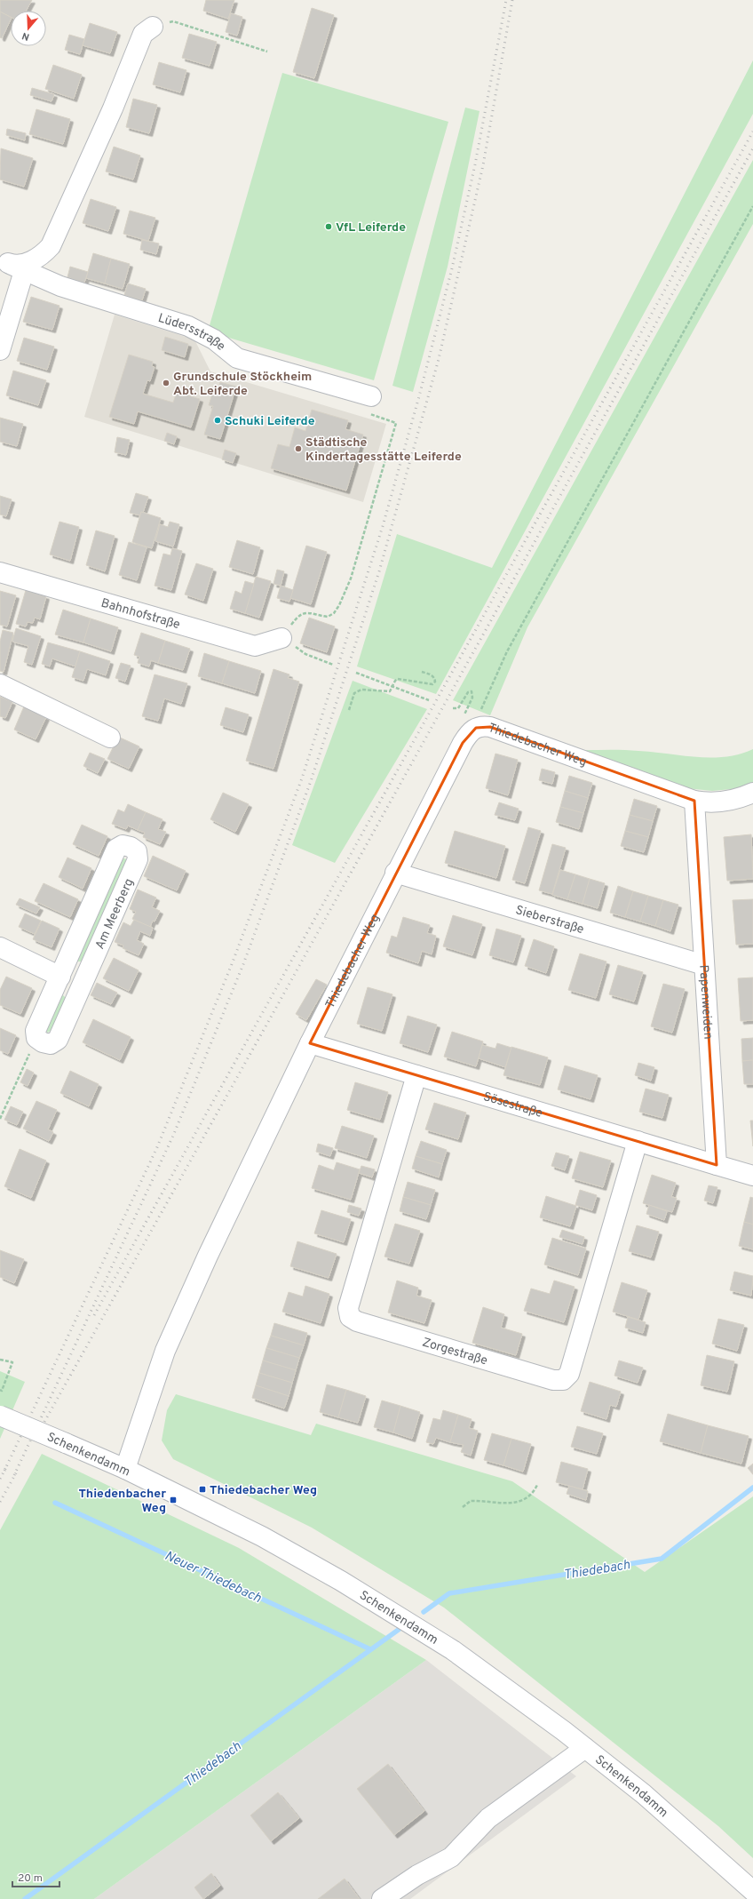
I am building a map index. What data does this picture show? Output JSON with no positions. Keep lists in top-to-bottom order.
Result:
{
  "streets": {
    "street": [
      "Lüdersstraße",
      "Bahnhofstraße",
      "Thiedebacher Weg",
      "Am Meerberg",
      "Sieberstraße",
      "Papenweiden",
      "Sösestraße",
      "Zorgestraße",
      "Schenkendamm"
    ]
  },
  "crossings": [
    ["Thiedebacher Weg", "Sieberstraße"],
    ["Thiedebacher Weg", "Papenweiden"],
    ["Thiedebacher Weg", "Sösestraße"],
    ["Thiedebacher Weg", "Schenkendamm"],
    ["Sieberstraße", "Papenweiden"],
    ["Papenweiden", "Sösestraße"],
    ["Sösestraße", "Zorgestraße"]
  ],
  "water": ["Thiedebach", "Neuer Thiedebach"],
  "places": {
    "other": [
      "VfL Leiferde",
      "Grundschule Stöckheim Abt. Leiferde",
      "Schuki Leiferde",
      "Städtische Kindertagesstätte Leiferde"
    ],
    "transit": ["Thiedebacher Weg", "Thiedenbacher Weg"]
  },
  "scale_bar": "20 m",
  "north": "bottom"
}
